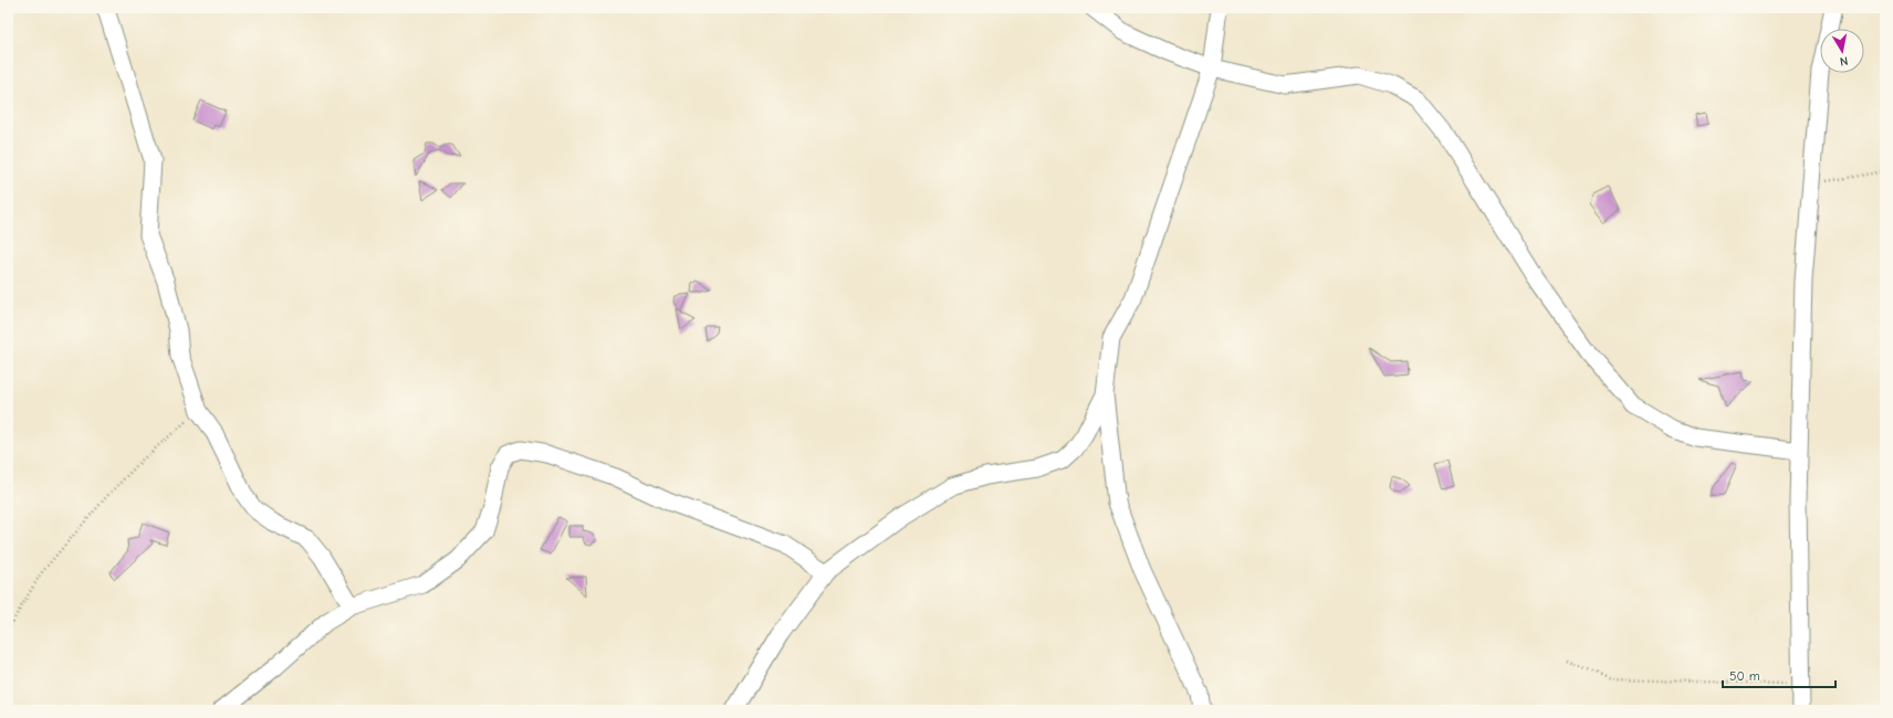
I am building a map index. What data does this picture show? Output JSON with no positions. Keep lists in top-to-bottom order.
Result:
{
  "scale_bar": "50 m",
  "north": "bottom"
}
